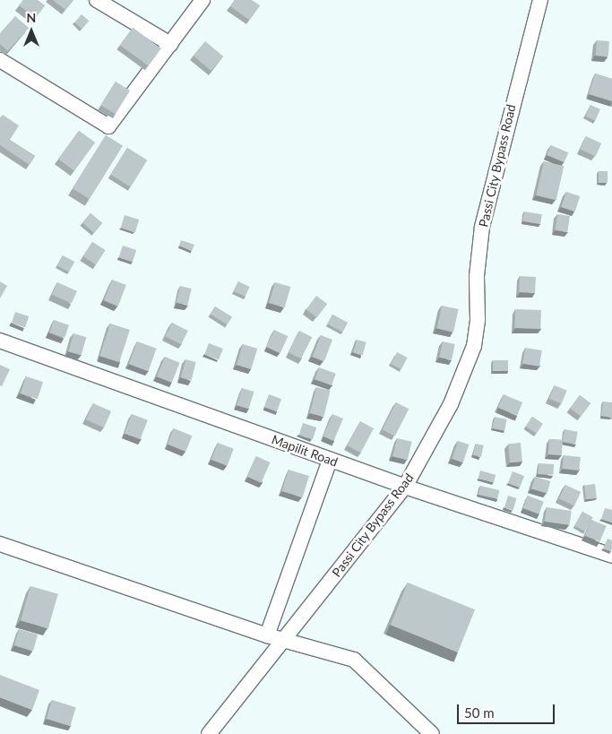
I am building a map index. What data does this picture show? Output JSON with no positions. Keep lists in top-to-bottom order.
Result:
{
  "streets": {
    "street": ["Passi City Bypass Road", "Mapilit Road"]
  },
  "crossings": [
    ["Passi City Bypass Road", "Mapilit Road"]
  ],
  "scale_bar": "50 m",
  "north": "top"
}
